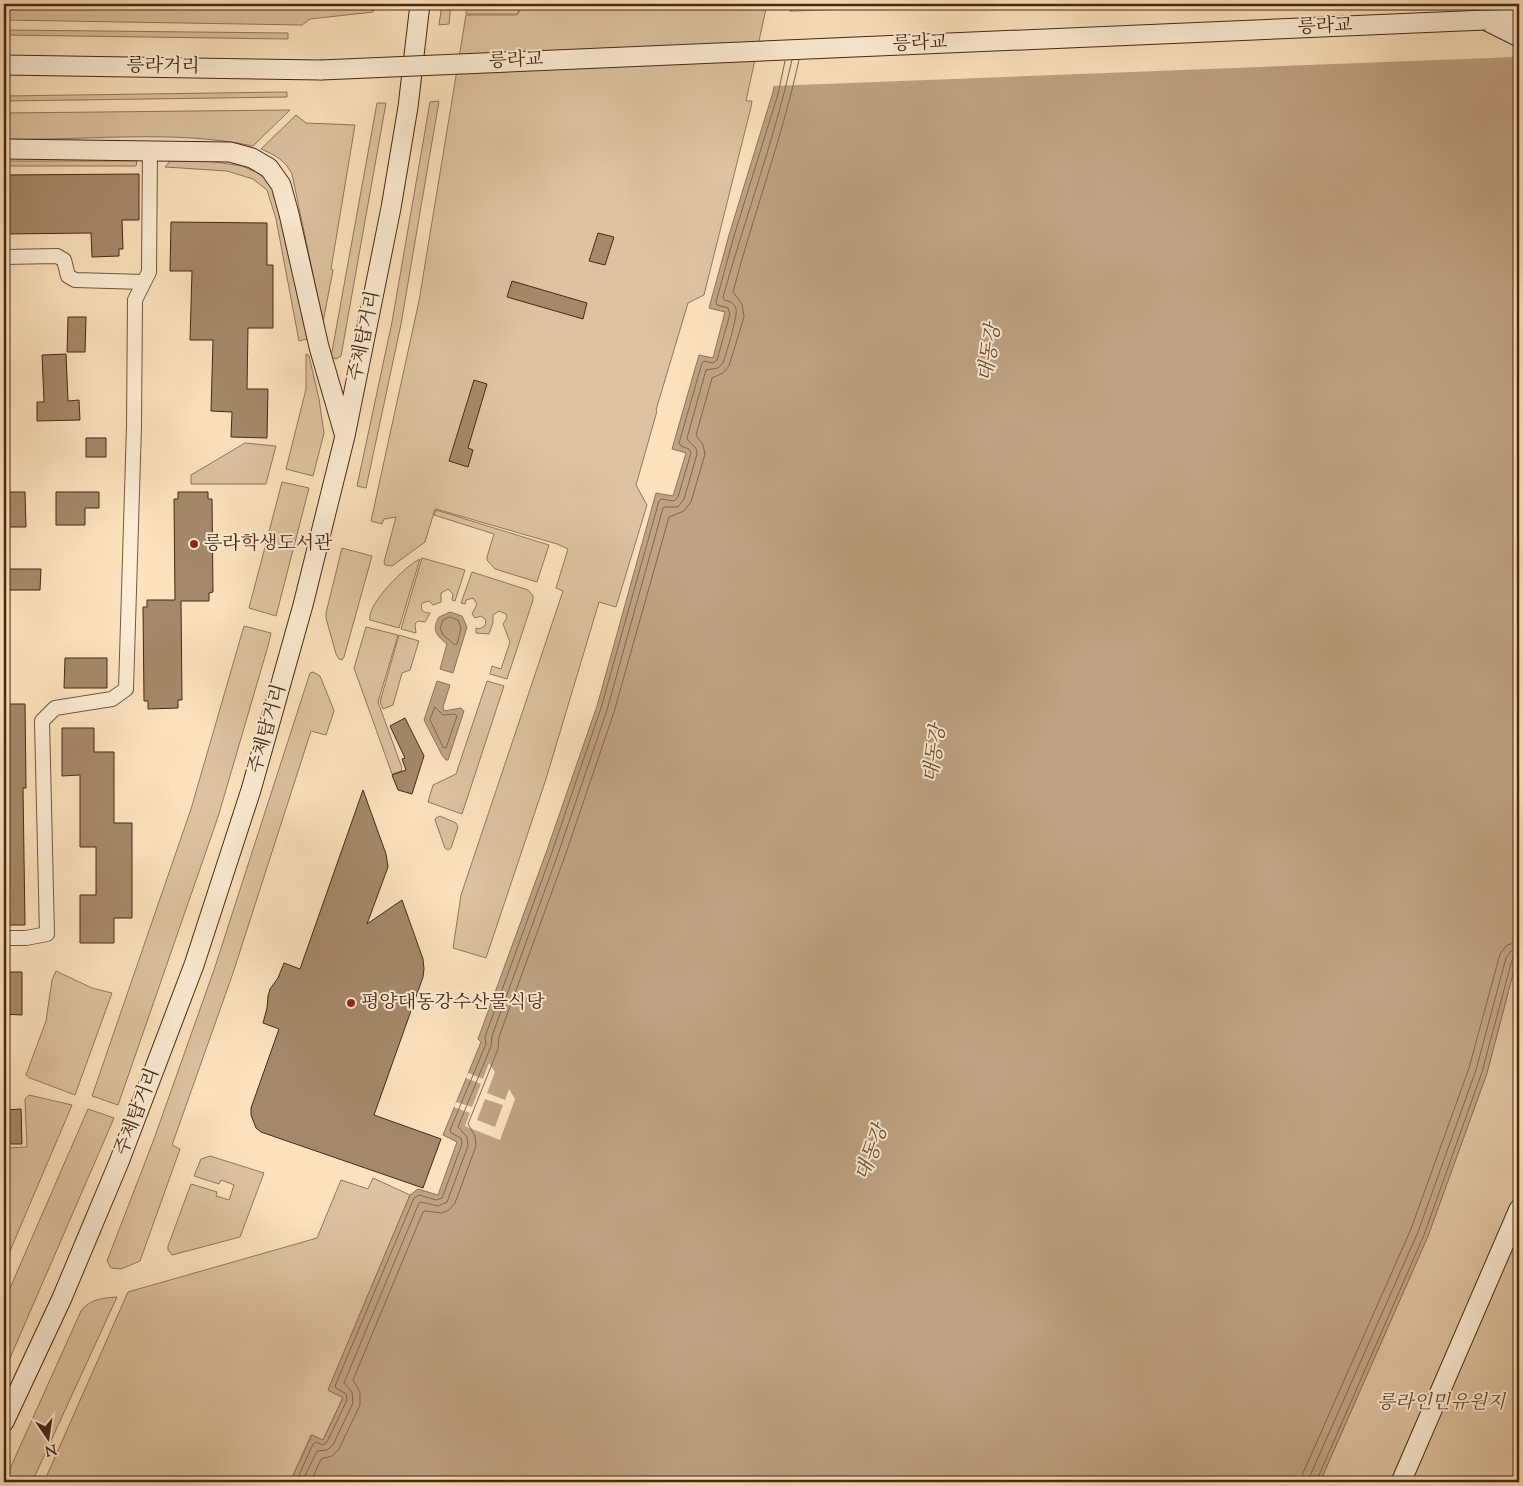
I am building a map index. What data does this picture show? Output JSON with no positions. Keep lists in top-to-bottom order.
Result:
{
  "streets": {
    "main road": ["릉라교", "릉라거리", "주체탑거리"]
  },
  "crossings": [
    ["릉라교", "릉라거리"]
  ],
  "water": ["대동강"],
  "parks": ["릉라인민유원지"],
  "places": ["릉라학생도서관", "평양대동강수산물식당"],
  "north": "bottom"
}
